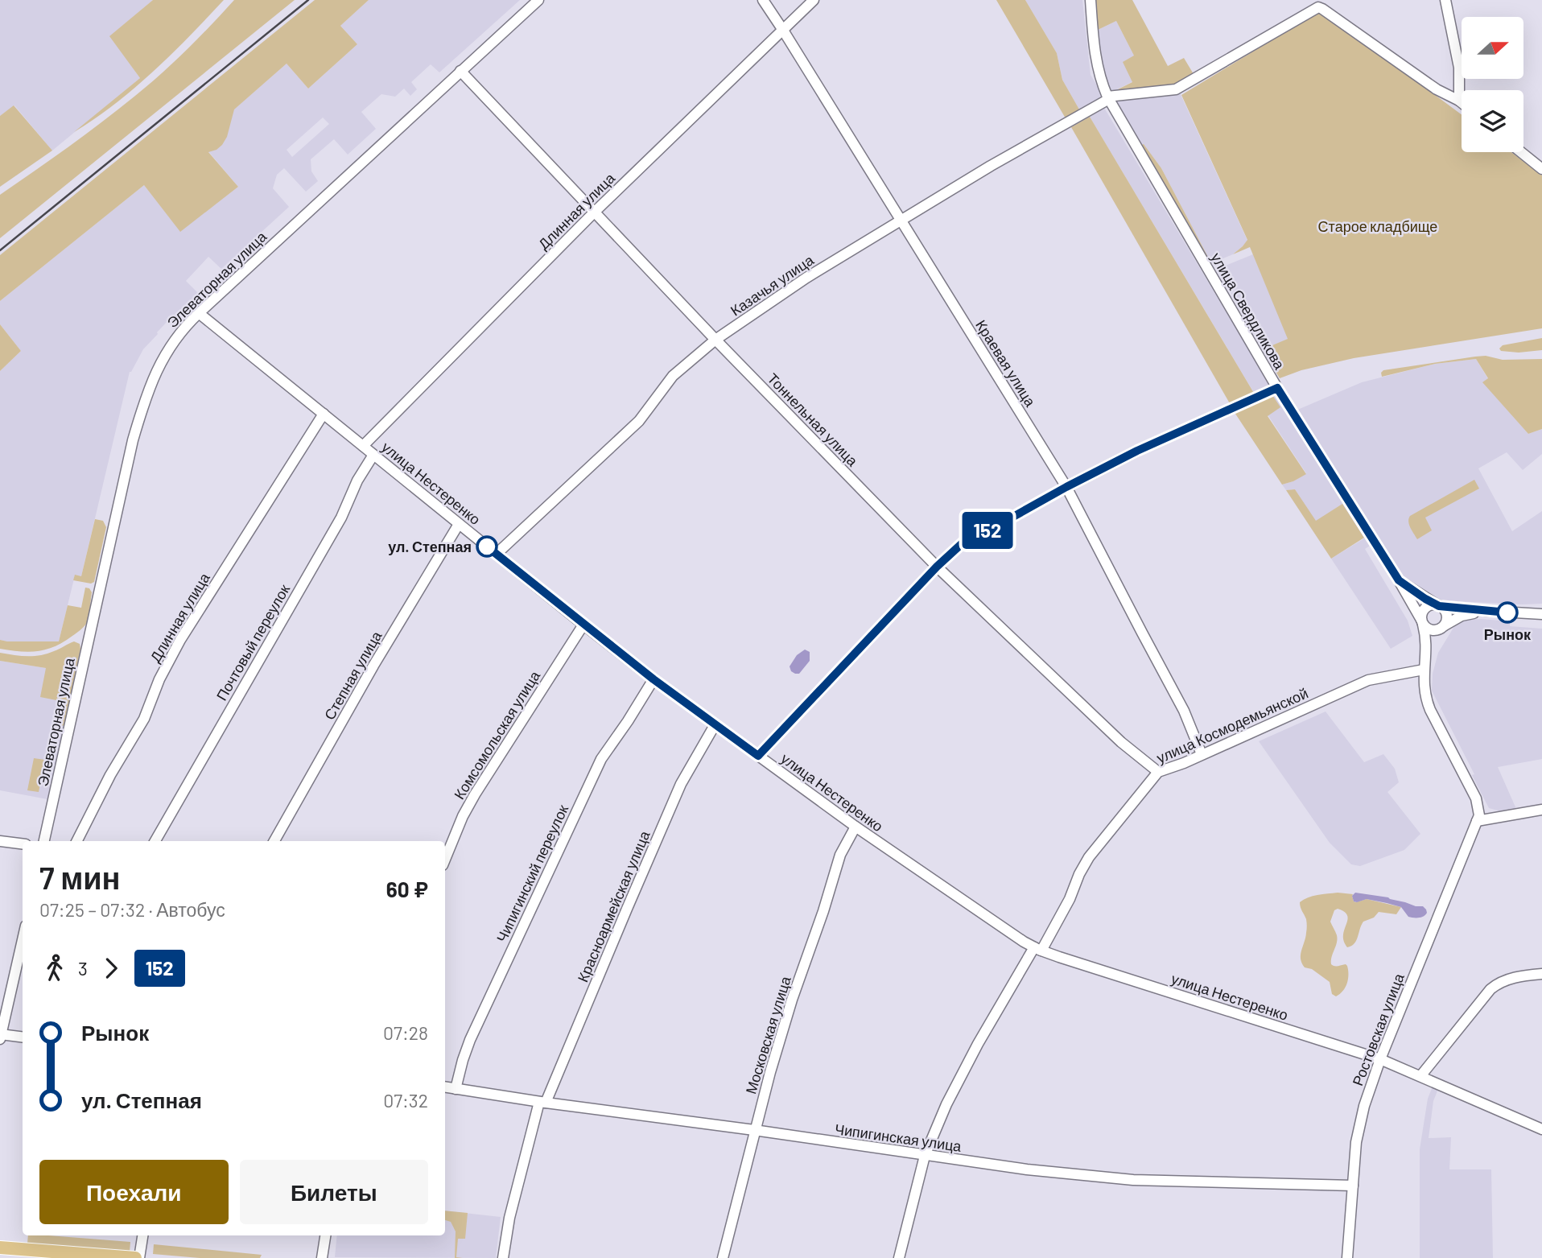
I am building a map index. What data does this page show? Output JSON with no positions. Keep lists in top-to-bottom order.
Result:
{
  "streets": {
    "street": [
      "Длинная улица",
      "Элеваторная улица",
      "Казачья улица",
      "улица Свердликова",
      "Краевая улица",
      "Тоннельная улица",
      "улица Нестеренко",
      "Почтовый переулок",
      "Степная улица",
      "улица Космодемьянской",
      "Комсомольская улица",
      "Чипигинский переулок",
      "Красноармейская улица",
      "Ростовская улица",
      "Московская улица",
      "Чипигинская улица"
    ]
  },
  "crossings": [
    ["Длинная улица", "Краевая улица"],
    ["Длинная улица", "Тоннельная улица"],
    ["Длинная улица", "улица Нестеренко"],
    ["Элеваторная улица", "Тоннельная улица"],
    ["Элеваторная улица", "улица Нестеренко"],
    ["Казачья улица", "улица Свердликова"],
    ["Казачья улица", "Краевая улица"],
    ["Казачья улица", "Тоннельная улица"],
    ["Казачья улица", "улица Нестеренко"],
    ["улица Свердликова", "улица Космодемьянской"],
    ["улица Свердликова", "Ростовская улица"],
    ["Краевая улица", "улица Космодемьянской"],
    ["Тоннельная улица", "улица Космодемьянской"],
    ["улица Нестеренко", "Почтовый переулок"],
    ["улица Нестеренко", "Степная улица"],
    ["улица Нестеренко", "улица Космодемьянской"],
    ["улица Нестеренко", "Комсомольская улица"],
    ["улица Нестеренко", "Чипигинский переулок"],
    ["улица Нестеренко", "Красноармейская улица"],
    ["улица Нестеренко", "Ростовская улица"],
    ["улица Нестеренко", "Московская улица"],
    ["улица Космодемьянской", "Чипигинская улица"],
    ["Чипигинский переулок", "Чипигинская улица"],
    ["Красноармейская улица", "Чипигинская улица"],
    ["Ростовская улица", "Чипигинская улица"],
    ["Московская улица", "Чипигинская улица"]
  ],
  "parks": ["Старое кладбище"],
  "places": ["ул. Степная", "Рынок"],
  "lines": ["bus line 152"],
  "north": "right",
  "page": {
    "on_map": "152",
    "heading": ["7 мин", "07:25 – 07:32 · Автобус", "60 ₽"],
    "legs": ["3", "152"],
    "list": [
      {
        "name": "Рынок",
        "value": "07:28"
      },
      {
        "name": "ул. Степная",
        "value": "07:32"
      }
    ],
    "buttons": ["Поехали", "Билеты"]
  }
}
